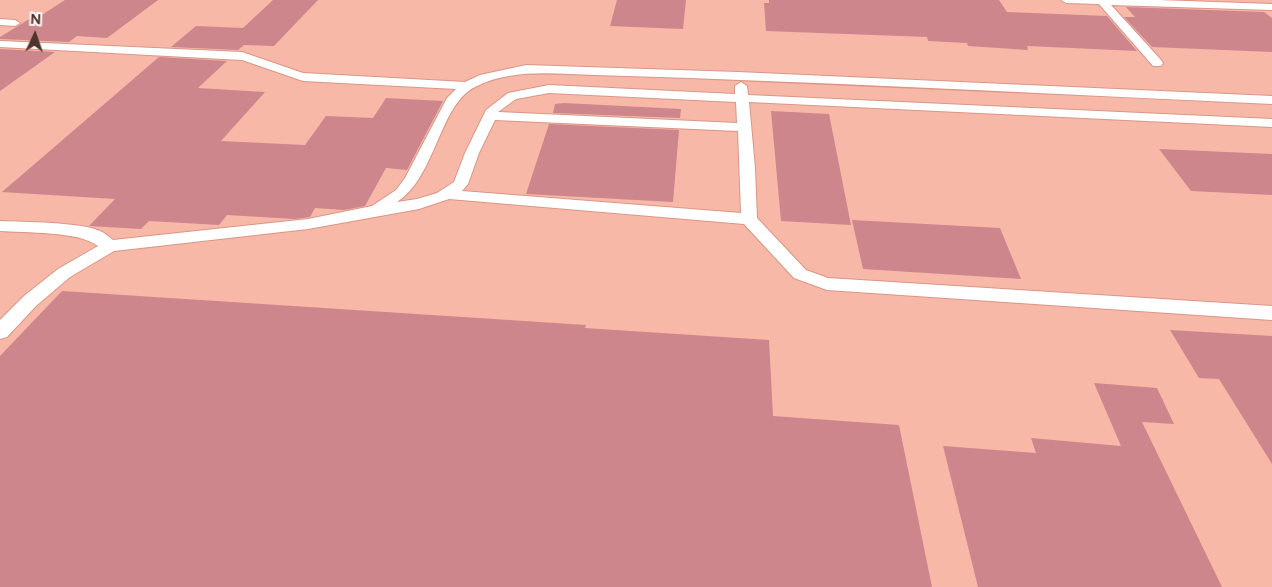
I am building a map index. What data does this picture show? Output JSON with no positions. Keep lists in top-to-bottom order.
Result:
{
  "north": "top"
}
